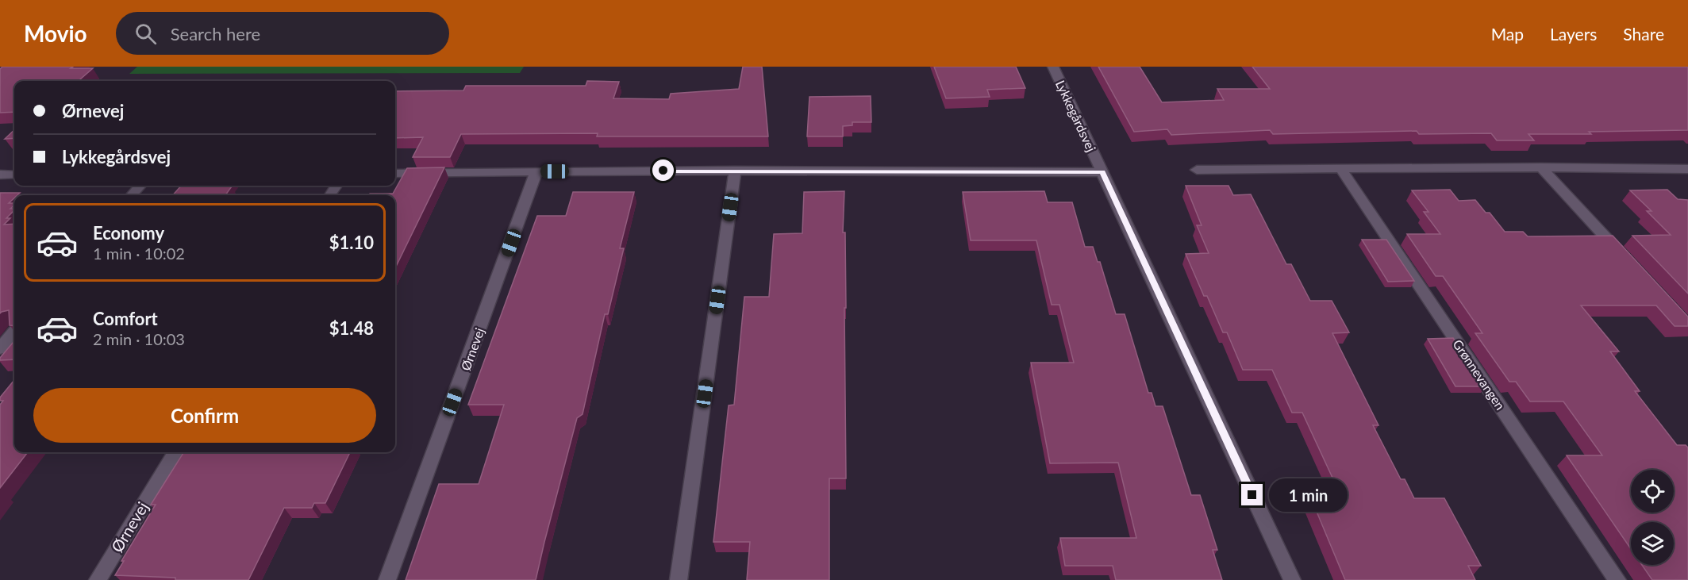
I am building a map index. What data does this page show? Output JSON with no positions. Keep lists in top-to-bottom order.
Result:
{
  "streets": {
    "street": ["Lykkegårdsvej", "Ørnevej", "Grønnevangen"]
  },
  "page": {
    "header": "Movio",
    "search": "Search here",
    "nav": ["Map", "Layers", "Share"],
    "banner": ["Ørnevej", "Lykkegårdsvej"],
    "list": [
      {
        "name": "Economy",
        "note": "1 min · 10:02",
        "value": "$1.10"
      },
      {
        "name": "Comfort",
        "note": "2 min · 10:03",
        "value": "$1.48"
      }
    ],
    "buttons": "Confirm",
    "bubble": "1 min"
  }
}
